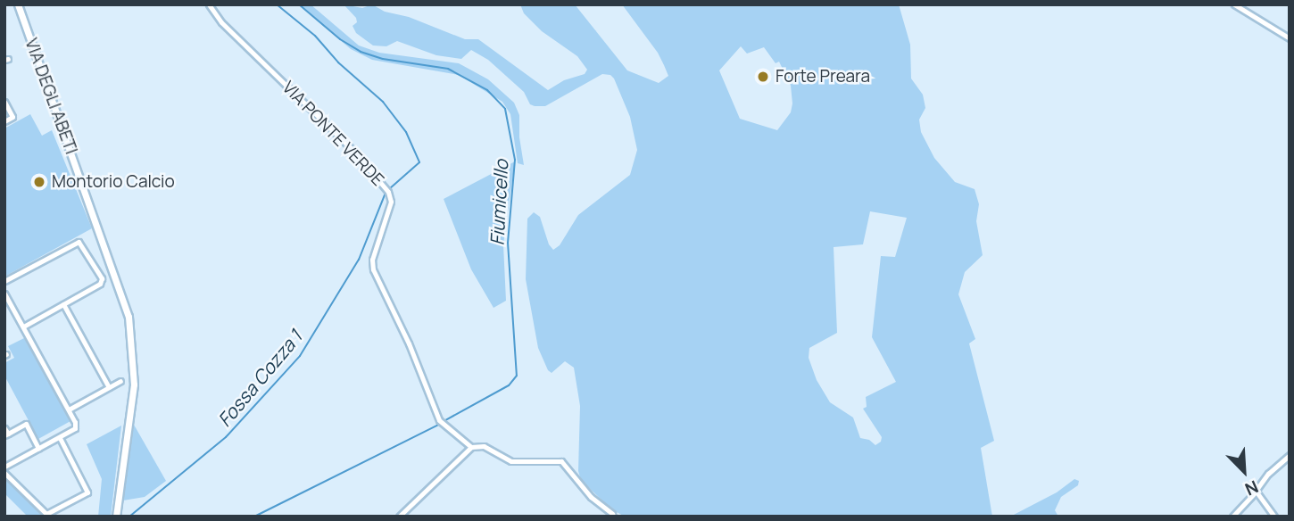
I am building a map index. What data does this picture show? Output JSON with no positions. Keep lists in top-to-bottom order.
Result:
{
  "streets": {
    "street": ["VIA DEGLI ABETI", "VIA PONTE VERDE"]
  },
  "water": ["Fiumicello", "Fossa Cozza 1"],
  "places": ["Forte Preara", "Montorio Calcio"],
  "north": "bottom right"
}
